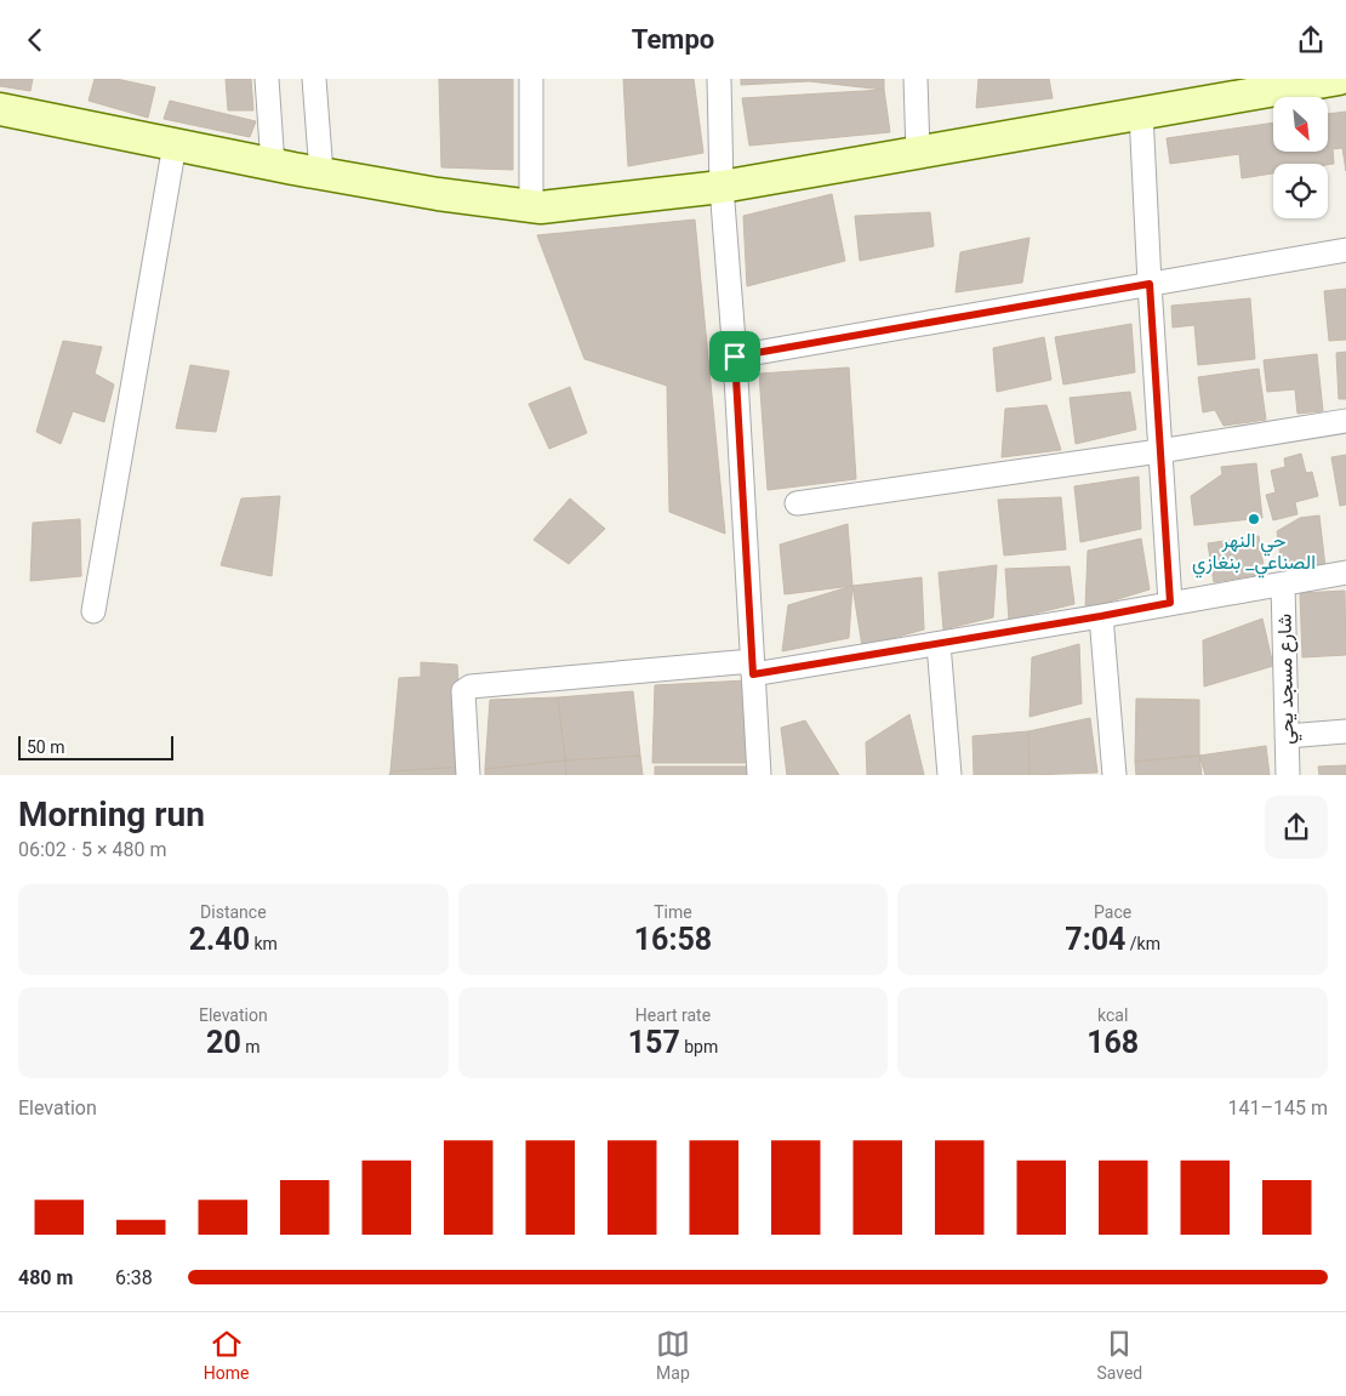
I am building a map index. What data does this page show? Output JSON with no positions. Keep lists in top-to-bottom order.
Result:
{
  "streets": {
    "street": ["شارع مسجد يحي"]
  },
  "places": ["حي النهر الصناعي_ بنغازي"],
  "scale_bar": "50 m",
  "north": "bottom right",
  "page": {
    "header": "Tempo",
    "scale": "50 m",
    "heading": ["Morning run", "06:02 · 5 × 480 m"],
    "stats": [
      ["Distance", "2.40 km"],
      ["Time", "16:58"],
      ["Pace", "7:04 /km"],
      ["Elevation", "20 m"],
      ["Heart rate", "157 bpm"],
      ["kcal", "168"]
    ],
    "chart": ["Elevation", "141–145 m"],
    "list": [
      {
        "name": "480 m",
        "note": "6:38"
      }
    ],
    "tabs": ["Home", "Map", "Saved"]
  }
}
